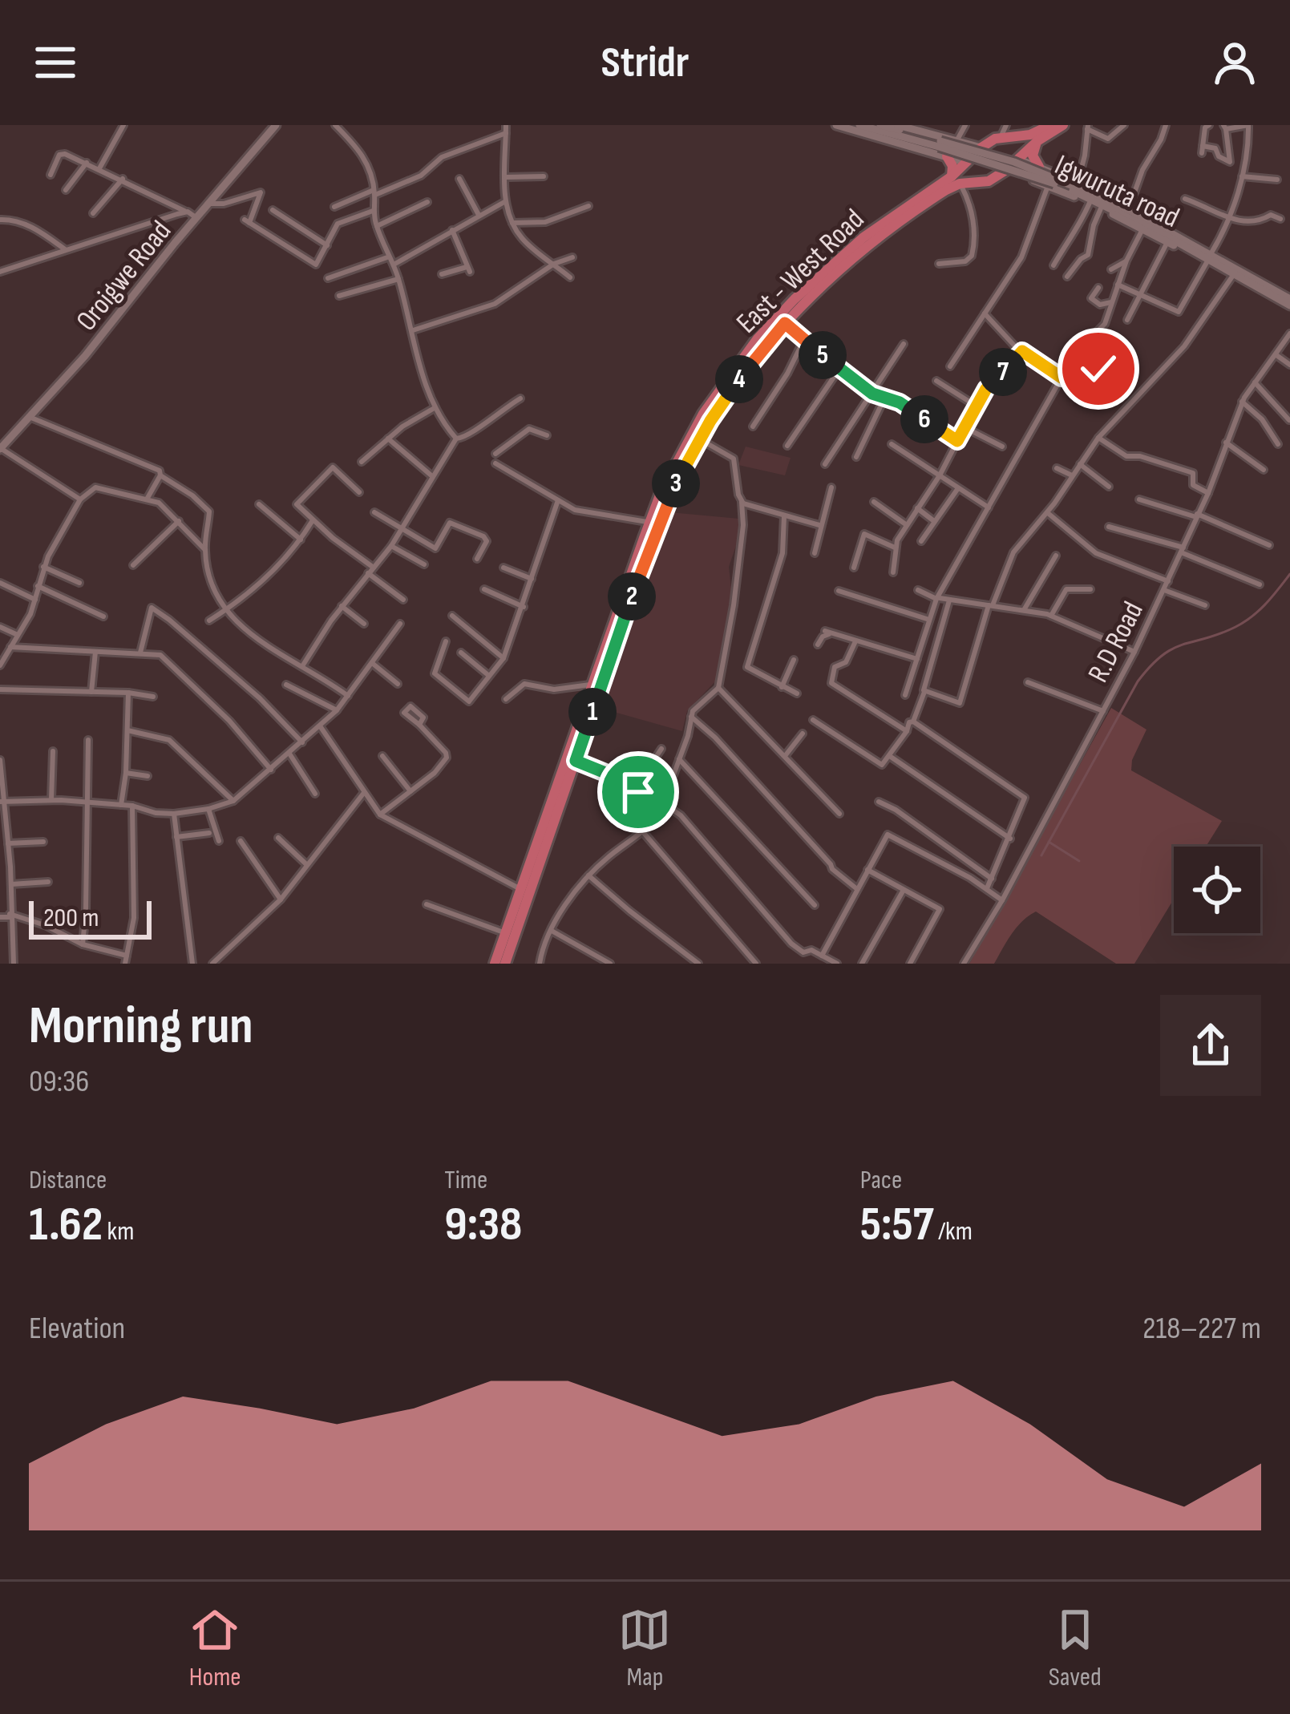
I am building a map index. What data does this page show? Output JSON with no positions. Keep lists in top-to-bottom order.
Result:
{
  "streets": {
    "main road": ["East - West Road"],
    "street": ["Igwuruta road", "Oroigwe Road", "R.D Road"]
  },
  "scale_bar": "200 m",
  "page": {
    "header": "Stridr",
    "pins": [
      "5",
      "7",
      "4",
      "6",
      "3",
      "2",
      "1"
    ],
    "scale": "200 m",
    "heading": ["Morning run", "09:36"],
    "stats": [
      ["Distance", "1.62 km"],
      ["Time", "9:38"],
      ["Pace", "5:57 /km"]
    ],
    "chart": ["Elevation", "218–227 m"],
    "tabs": ["Home", "Map", "Saved"]
  }
}
